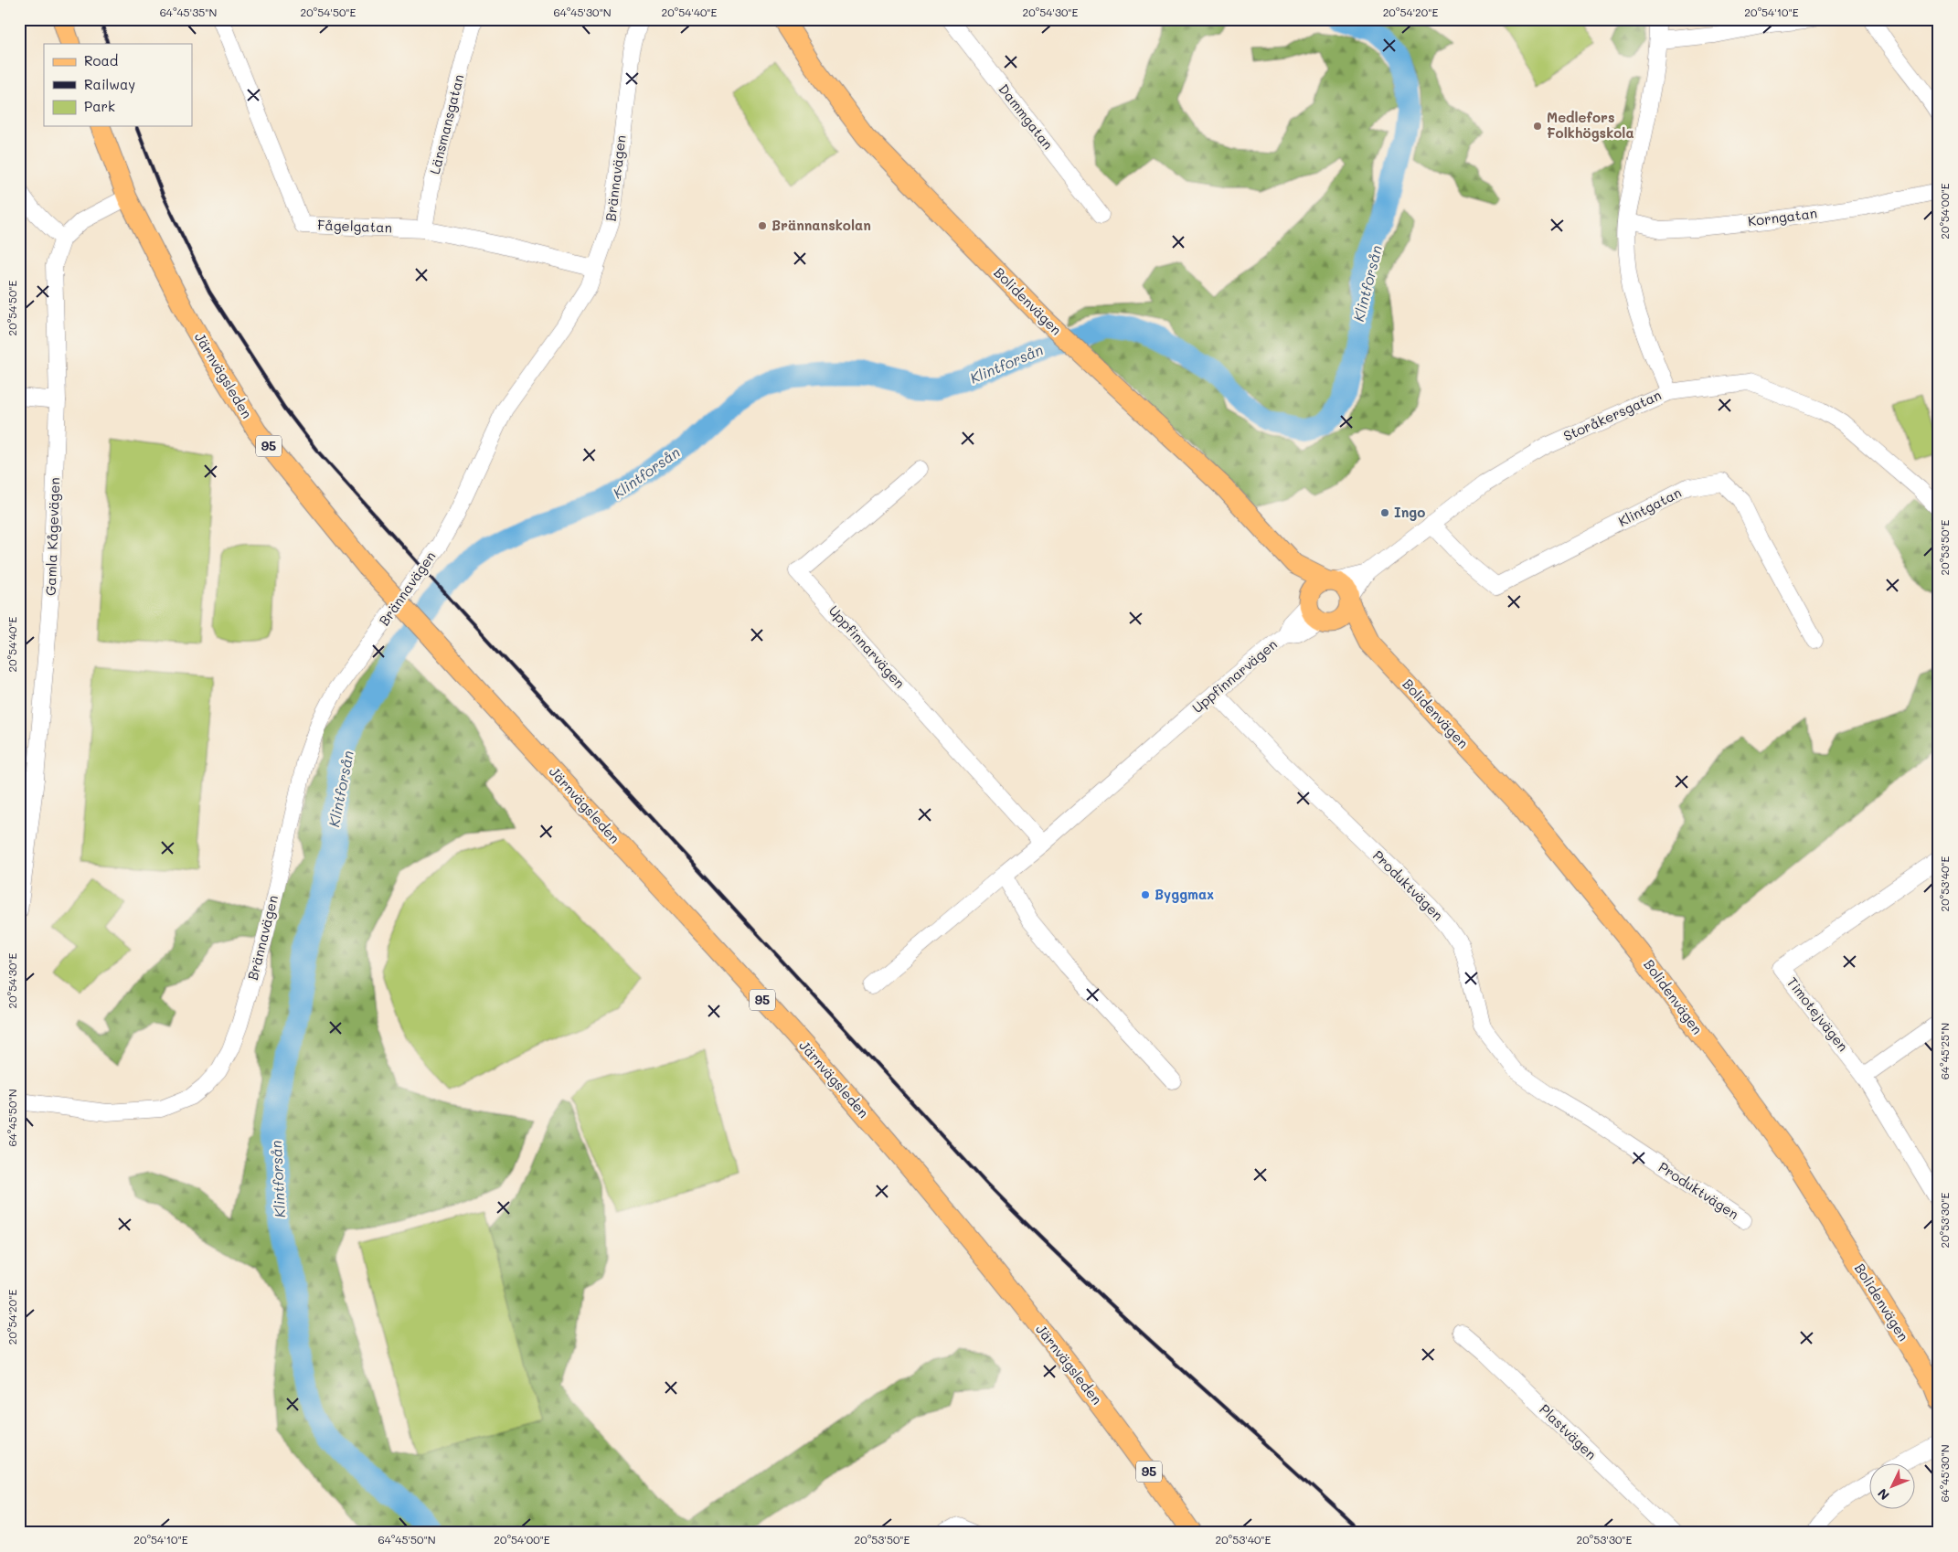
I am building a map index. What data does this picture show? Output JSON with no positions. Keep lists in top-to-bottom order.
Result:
{
  "streets": {
    "main road": ["Bolidenvägen", "Järnvägsleden", "95"],
    "street": [
      "Dammgatan",
      "Länsmansgatan",
      "Brännavägen",
      "Korngatan",
      "Fågelgatan",
      "Storåkersgatan",
      "Klintgatan",
      "Gamla Kågevägen",
      "Uppfinnarvägen",
      "Produktvägen",
      "Timotejvägen",
      "Plastvägen"
    ]
  },
  "crossings": [
    ["Länsmansgatan", "Fågelgatan"],
    ["Brännavägen", "Fågelgatan"],
    ["Bolidenvägen", "Storåkersgatan"],
    ["Bolidenvägen", "Uppfinnarvägen"],
    ["Järnvägsleden", "Gamla Kågevägen"],
    ["Storåkersgatan", "Klintgatan"],
    ["Storåkersgatan", "Uppfinnarvägen"],
    ["Uppfinnarvägen", "Produktvägen"]
  ],
  "water": ["Klintforsån"],
  "places": [
    "Medlefors Folkhögskola",
    "Brännanskolan",
    "Ingo",
    "Byggmax"
  ],
  "legend": ["Road", "Railway", "Park"],
  "north": "bottom left",
  "coordinates": [
    "64°45'35\"N",
    "20°54'50\"E",
    "64°45'30\"N",
    "20°54'40\"E",
    "20°54'30\"E",
    "20°54'20\"E",
    "20°54'10\"E",
    "20°54'00\"E",
    "20°53'50\"E",
    "20°53'40\"E",
    "64°45'25\"N",
    "64°45'50\"N",
    "20°53'30\"E"
  ]
}
